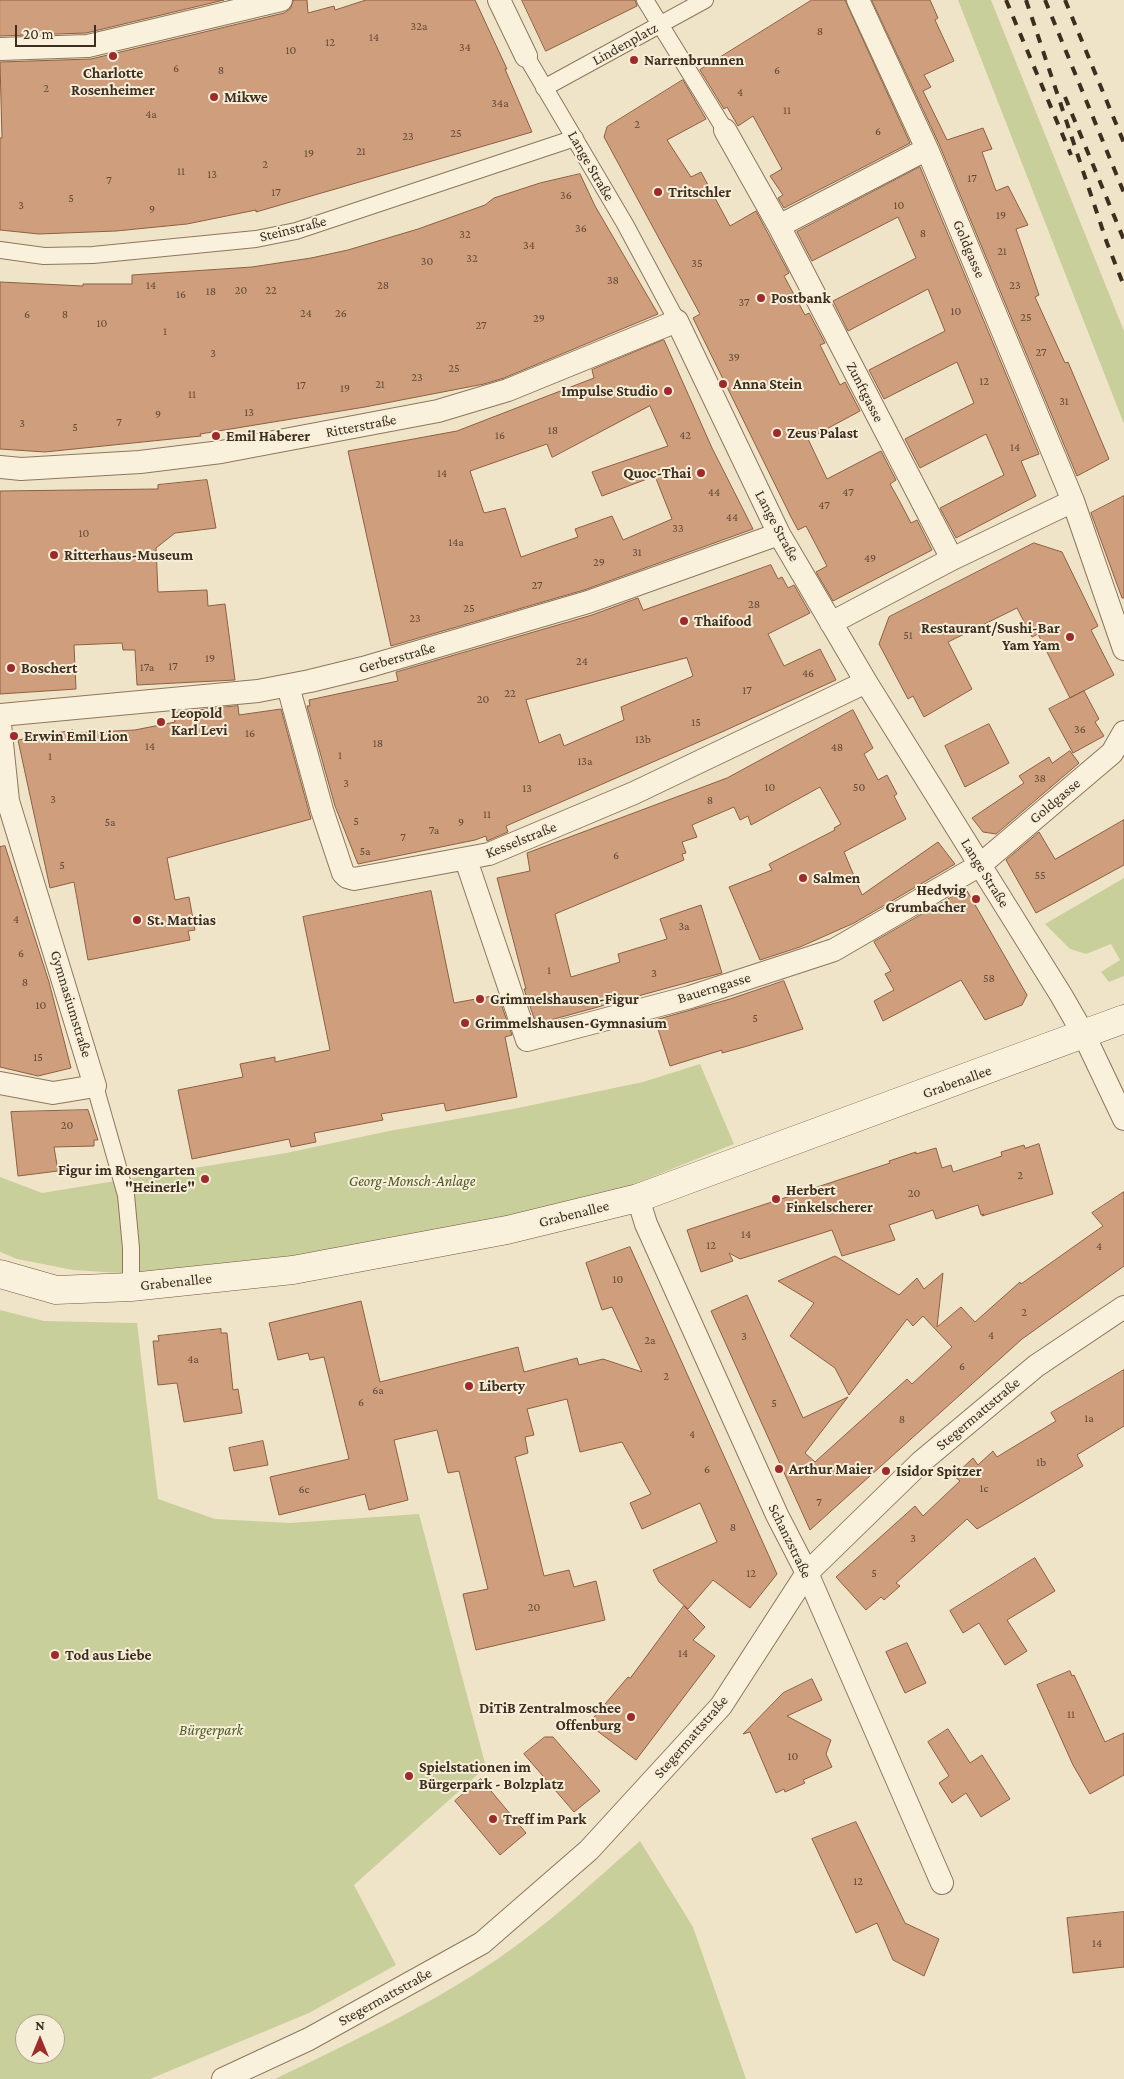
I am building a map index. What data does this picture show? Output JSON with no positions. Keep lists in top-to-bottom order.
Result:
{
  "streets": {
    "main road": ["Grabenallee"],
    "street": [
      "Lindenplatz",
      "Lange Straße",
      "Steinstraße",
      "Goldgasse",
      "Zunftgasse",
      "Ritterstraße",
      "Gerberstraße",
      "Kesselstraße",
      "Bauerngasse",
      "Gymnasiumstraße",
      "Stegermattstraße",
      "Schanzstraße"
    ]
  },
  "crossings": [
    ["Lindenplatz", "Lange Straße"],
    ["Lindenplatz", "Zunftgasse"],
    ["Lange Straße", "Steinstraße"],
    ["Lange Straße", "Goldgasse"],
    ["Lange Straße", "Ritterstraße"],
    ["Lange Straße", "Gerberstraße"],
    ["Lange Straße", "Kesselstraße"],
    ["Lange Straße", "Bauerngasse"],
    ["Lange Straße", "Grabenallee"],
    ["Goldgasse", "Bauerngasse"],
    ["Gerberstraße", "Kesselstraße"],
    ["Kesselstraße", "Bauerngasse"],
    ["Gymnasiumstraße", "Grabenallee"],
    ["Grabenallee", "Schanzstraße"],
    ["Stegermattstraße", "Schanzstraße"]
  ],
  "parks": ["Georg-Monsch-Anlage", "Bürgerpark"],
  "places": [
    "Charlotte Rosenheimer",
    "Narrenbrunnen",
    "Mikwe",
    "Tritschler",
    "Postbank",
    "Anna Stein",
    "Impulse Studio",
    "Zeus Palast",
    "Emil Haberer",
    "Quoc-Thai",
    "Ritterhaus-Museum",
    "Thaifood",
    "Restaurant/Sushi-Bar Yam Yam",
    "Boschert",
    "Leopold Karl Levi",
    "Erwin Emil Lion",
    "Salmen",
    "Hedwig Grumbacher",
    "St. Mattias",
    "Grimmelshausen-Figur",
    "Grimmelshausen-Gymnasium",
    "Figur im Rosengarten \"Heinerle\"",
    "Herbert Finkelscherer",
    "Liberty",
    "Arthur Maier",
    "Isidor Spitzer",
    "Tod aus Liebe",
    "DiTiB Zentralmoschee Offenburg",
    "Spielstationen im Bürgerpark - Bolzplatz",
    "Treff im Park"
  ],
  "house_numbers": [
    "32a",
    "8",
    "14",
    "12",
    "34",
    "10",
    "6",
    "8",
    "6",
    "2",
    "4",
    "34a",
    "11",
    "4a",
    "2",
    "6",
    "25",
    "23",
    "21",
    "19",
    "2",
    "11",
    "13",
    "17",
    "7",
    "17",
    "36",
    "5",
    "3",
    "10",
    "9",
    "19",
    "36",
    "8",
    "32",
    "34",
    "21",
    "32",
    "30",
    "35",
    "38",
    "14",
    "28",
    "23",
    "20",
    "22",
    "18",
    "16",
    "37",
    "10",
    "24",
    "26",
    "6",
    "8",
    "25",
    "29",
    "10",
    "27",
    "1",
    "27",
    "3",
    "39",
    "25",
    "23",
    "12",
    "21",
    "17",
    "19",
    "11",
    "31",
    "13",
    "9",
    "7",
    "3",
    "5",
    "18",
    "16",
    "42",
    "14",
    "14",
    "44",
    "47",
    "47",
    "44",
    "33",
    "10",
    "14a",
    "31",
    "49",
    "29",
    "27",
    "28",
    "25",
    "23",
    "51",
    "19",
    "24",
    "17",
    "17a",
    "46",
    "17",
    "22",
    "20",
    "15",
    "36",
    "16",
    "13b",
    "18",
    "14",
    "48",
    "1",
    "1",
    "13a",
    "38",
    "3",
    "10",
    "50",
    "13",
    "3",
    "8",
    "11",
    "5",
    "5a",
    "9",
    "7a",
    "7",
    "5a",
    "6",
    "5",
    "55",
    "4",
    "3a",
    "6",
    "1",
    "3",
    "58",
    "8",
    "10",
    "5",
    "15",
    "20",
    "2",
    "20",
    "14",
    "12",
    "4",
    "10",
    "2",
    "4",
    "3",
    "2a",
    "4a",
    "6",
    "2",
    "6a",
    "6",
    "5",
    "1a",
    "8",
    "4",
    "1b",
    "6",
    "1c",
    "6c",
    "7",
    "8",
    "3",
    "12",
    "5",
    "20",
    "14",
    "11",
    "10",
    "12",
    "14"
  ],
  "scale_bar": "20 m",
  "north": "top"
}
